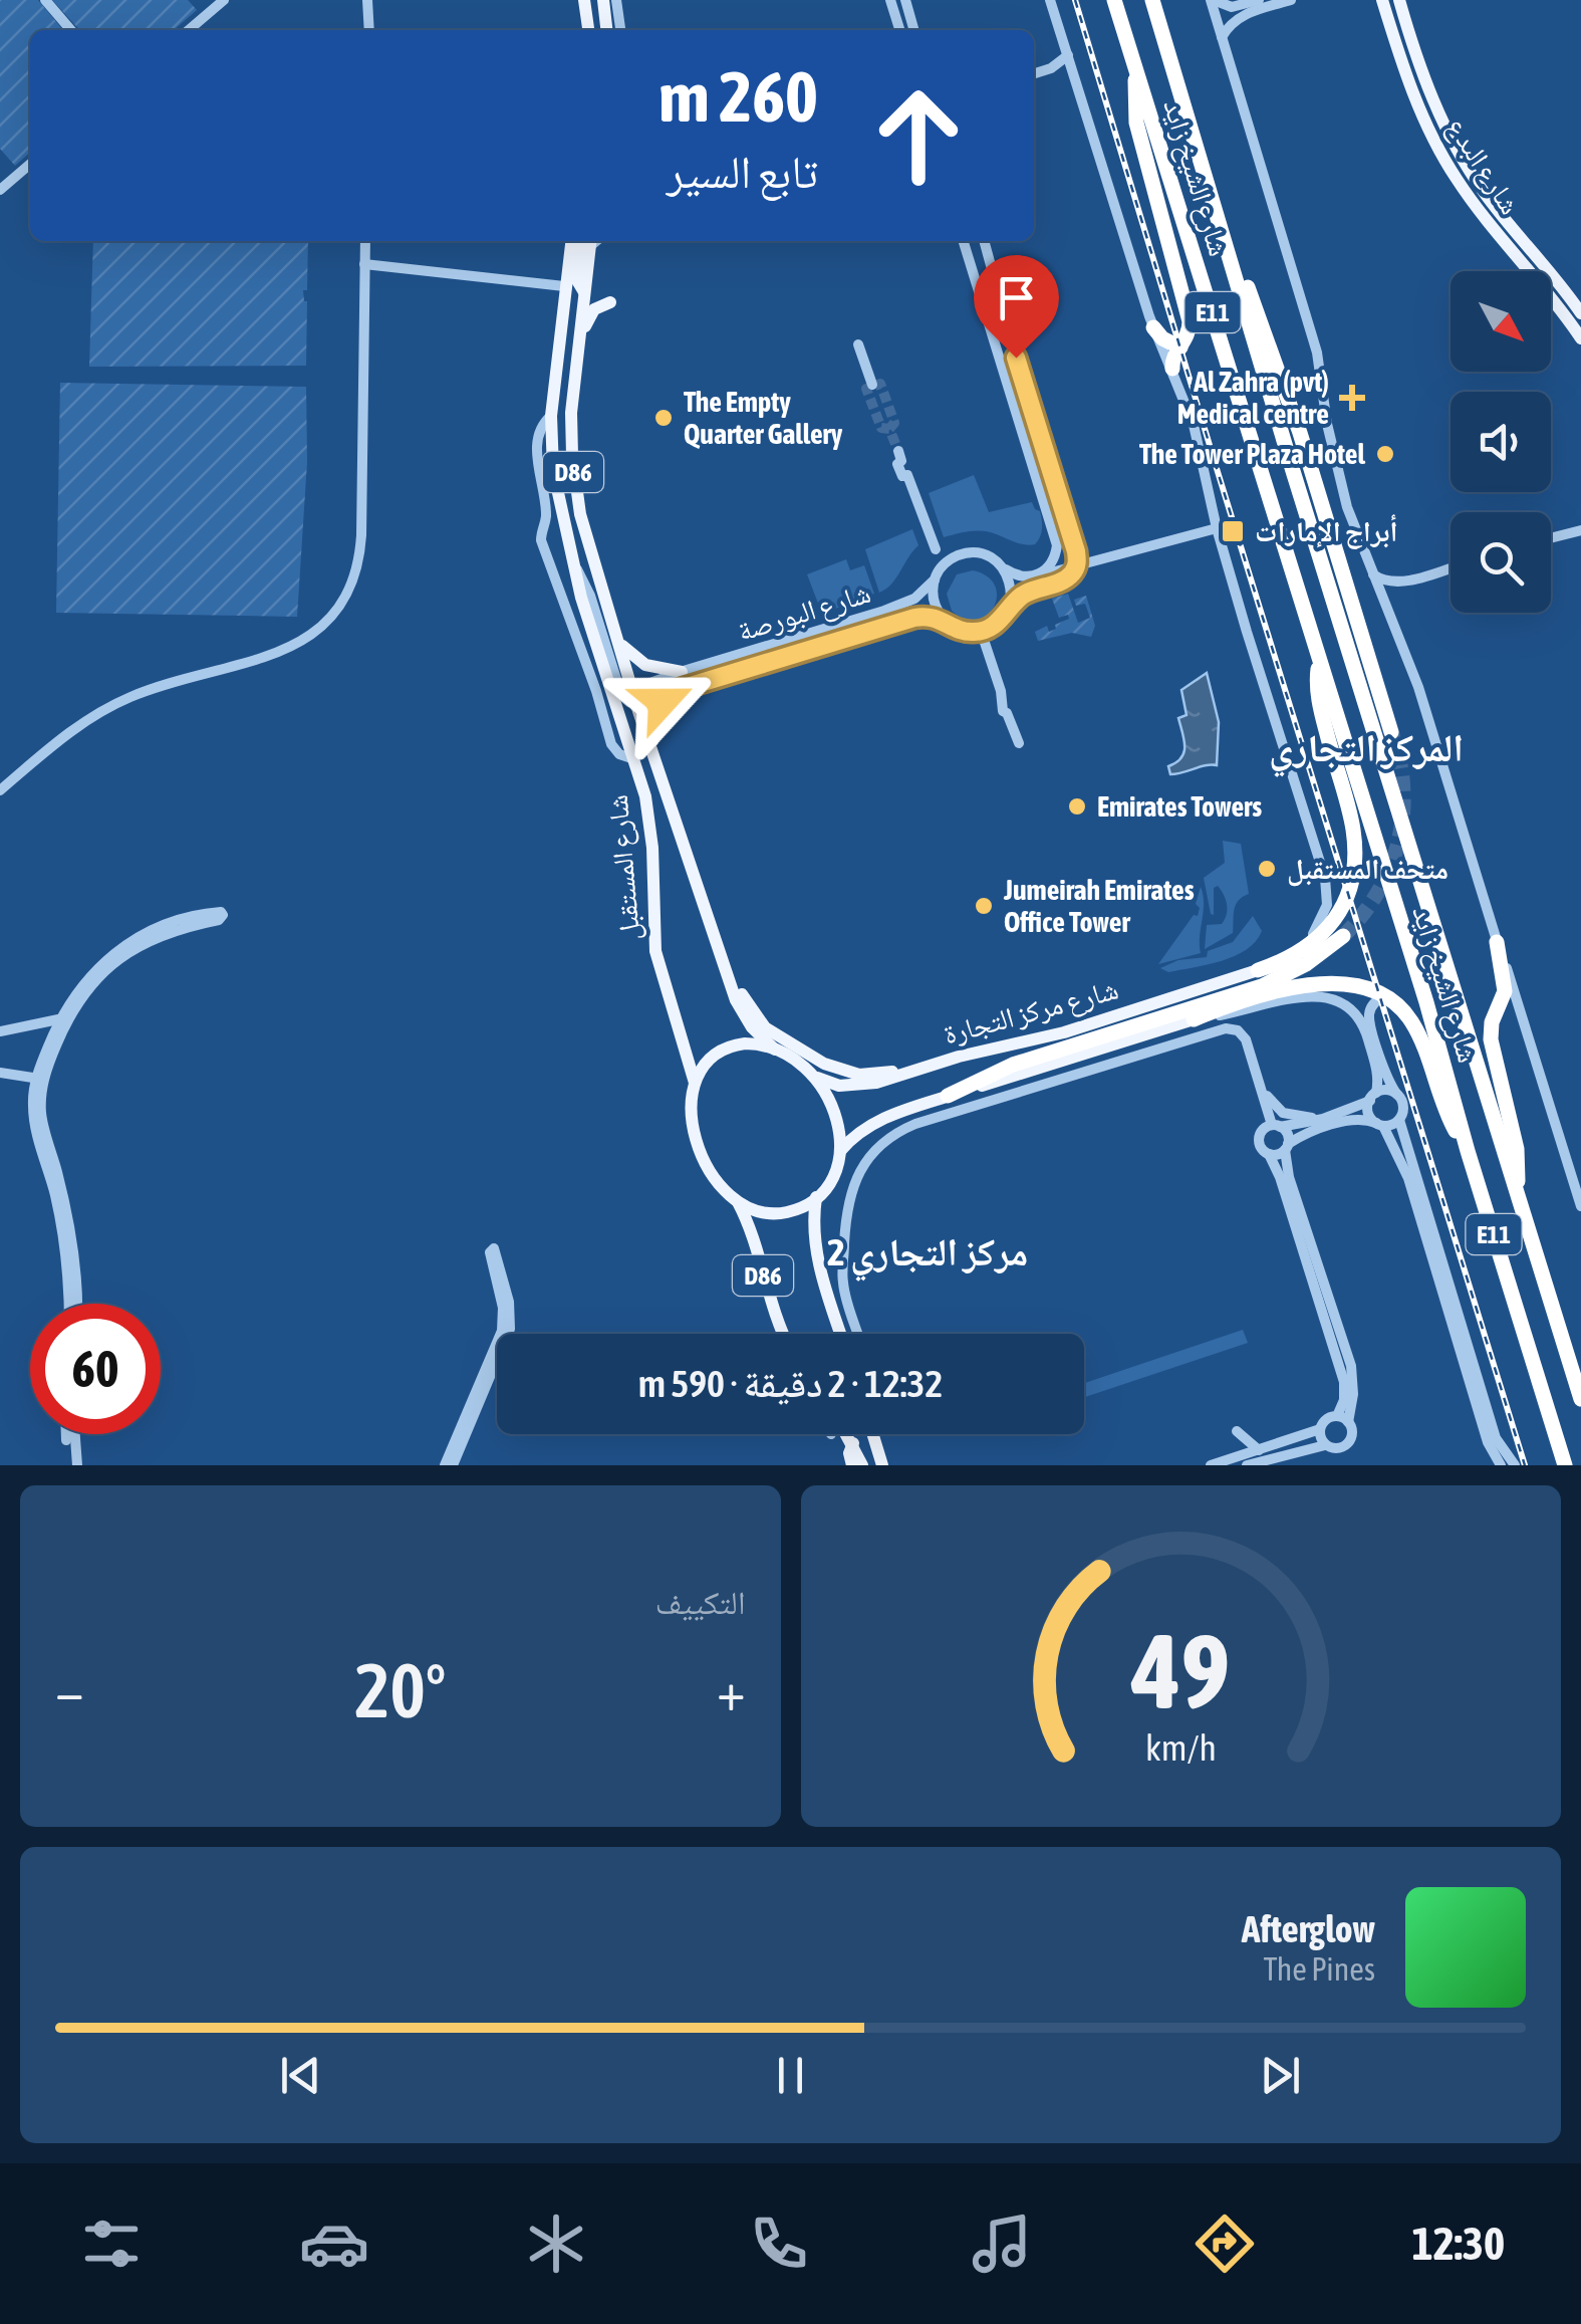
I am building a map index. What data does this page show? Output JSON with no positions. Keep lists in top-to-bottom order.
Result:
{
  "streets": {
    "highway": ["شارع الشيخ زايد", "E11"],
    "main road": [
      "شارع البدع",
      "D86",
      "شارع المستقبل",
      "شارع مركز التجارة"
    ],
    "street": ["شارع البورصة"]
  },
  "crossings": [
    ["D86", "شارع المستقبل"],
    ["D86", "شارع مركز التجارة"],
    ["شارع البورصة", "شارع المستقبل"],
    ["شارع المستقبل", "شارع مركز التجارة"]
  ],
  "districts": ["المركز التجاري", "مركز التجاري 2"],
  "places": {
    "health": ["Al Zahra (pvt) Medical centre"],
    "other": [
      "The Empty Quarter Gallery",
      "The Tower Plaza Hotel",
      "Emirates Towers",
      "متحف المستقبل",
      "Jumeirah Emirates Office Tower"
    ],
    "transit": ["أبراج الإمارات"]
  },
  "north": "bottom right",
  "page": {
    "turn": ["260 m", "تابع السير"],
    "limit": "60",
    "trip": "12:32 · 2 دقيقة · 590 m",
    "tile": "التكييف",
    "heat": ["−", "20°", "+"],
    "song": ["Afterglow", "The Pines"],
    "tabs": "12:30",
    "gauge": ["49", "km/h"]
  }
}
